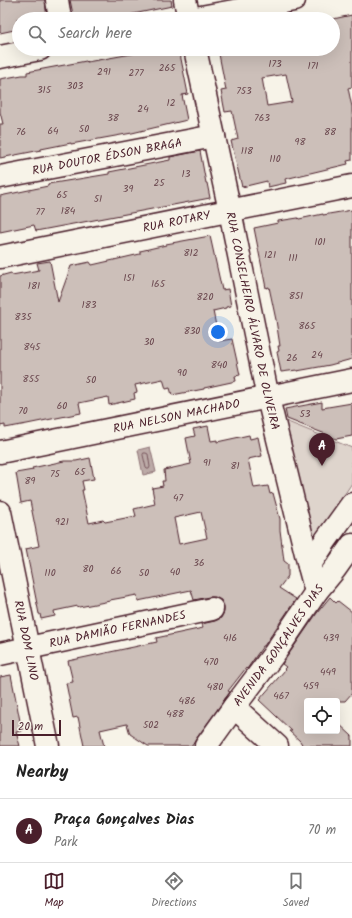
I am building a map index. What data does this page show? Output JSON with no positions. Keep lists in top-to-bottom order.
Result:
{
  "streets": {
    "street": [
      "RUA DOUTOR ÉDSON BRAGA",
      "RUA ROTARY",
      "RUA CONSELHEIRO ÁLVARO DE OLIVEIRA",
      "RUA NELSON MACHADO",
      "RUA DAMIÃO FERNANDES",
      "RUA DOM LINO",
      "AVENIDA GONÇALVES DIAS"
    ]
  },
  "crossings": [
    ["RUA DOUTOR ÉDSON BRAGA", "RUA CONSELHEIRO ÁLVARO DE OLIVEIRA"],
    ["RUA ROTARY", "RUA CONSELHEIRO ÁLVARO DE OLIVEIRA"],
    ["RUA CONSELHEIRO ÁLVARO DE OLIVEIRA", "RUA NELSON MACHADO"],
    ["RUA CONSELHEIRO ÁLVARO DE OLIVEIRA", "AVENIDA GONÇALVES DIAS"],
    ["RUA DAMIÃO FERNANDES", "RUA DOM LINO"]
  ],
  "house_numbers": [
    "173",
    "171",
    "265",
    "291",
    "277",
    "303",
    "315",
    "753",
    "12",
    "24",
    "38",
    "763",
    "50",
    "64",
    "76",
    "88",
    "98",
    "118",
    "110",
    "13",
    "25",
    "39",
    "65",
    "51",
    "184",
    "77",
    "101",
    "812",
    "121",
    "111",
    "151",
    "165",
    "181",
    "851",
    "820",
    "183",
    "835",
    "865",
    "830",
    "30",
    "845",
    "24",
    "26",
    "840",
    "90",
    "855",
    "50",
    "60",
    "70",
    "53",
    "91",
    "81",
    "65",
    "75",
    "89",
    "47",
    "921",
    "36",
    "80",
    "66",
    "40",
    "110",
    "50",
    "416",
    "439",
    "470",
    "449",
    "459",
    "480",
    "467",
    "486",
    "488",
    "502"
  ],
  "scale_bar": "20 m",
  "page": {
    "search": "Search here",
    "pins": "A",
    "scale": "20 m",
    "heading": "Nearby",
    "list": [
      {
        "mark": "A",
        "name": "Praça Gonçalves Dias",
        "note": "Park",
        "value": "70 m"
      }
    ],
    "nav": ["Map", "Directions", "Saved"]
  }
}
